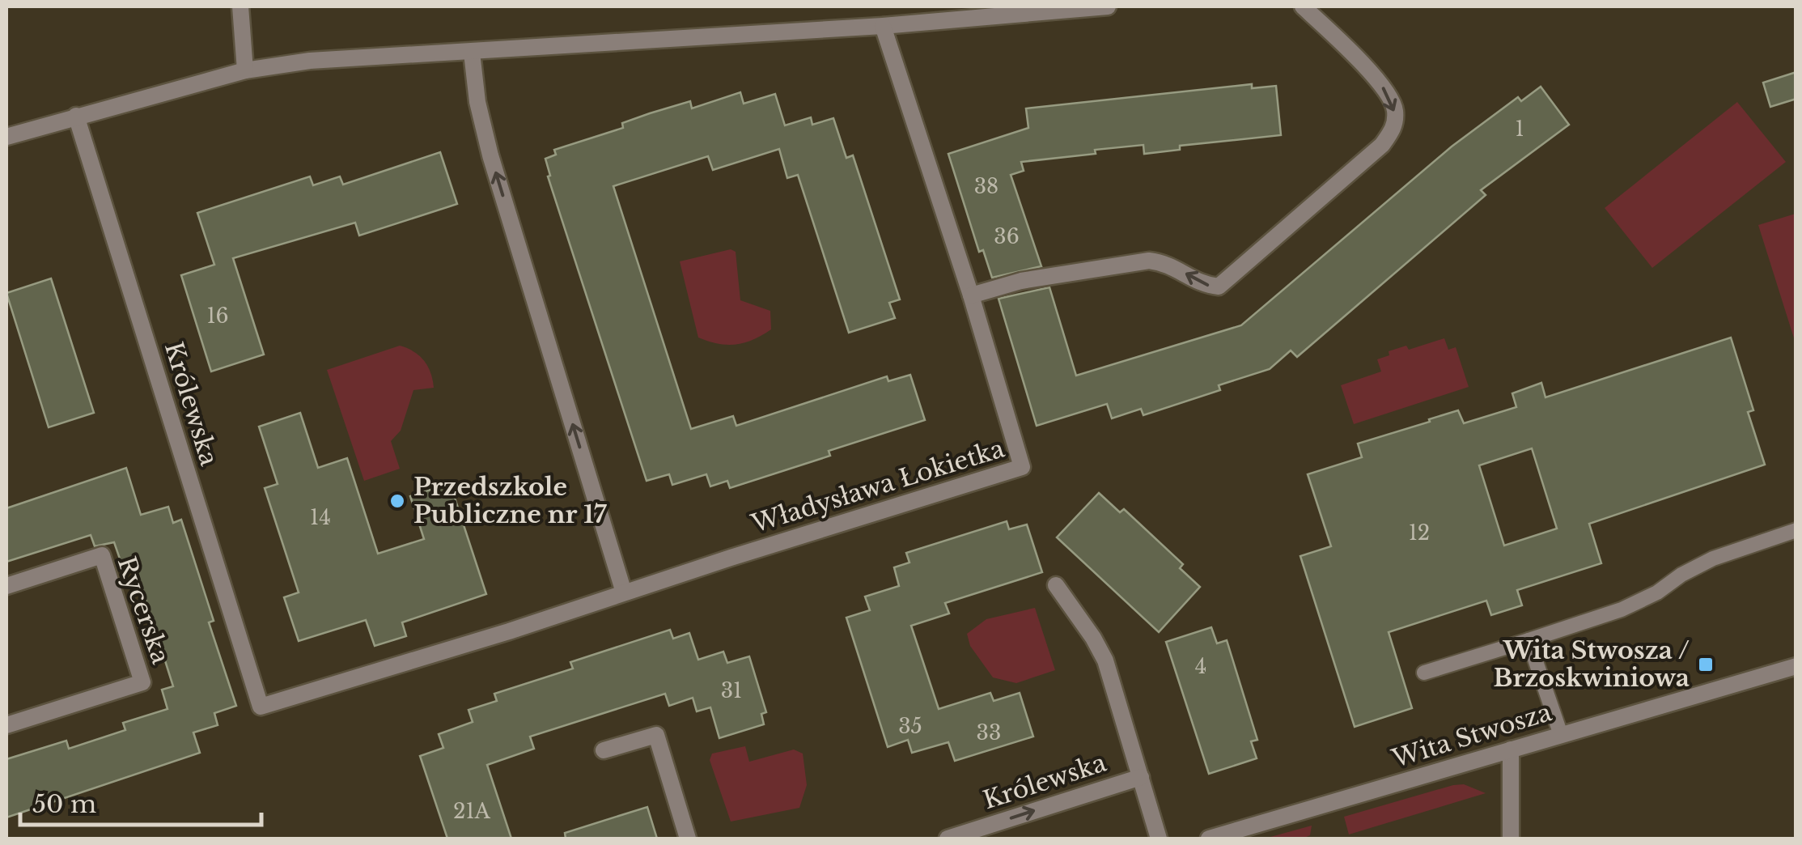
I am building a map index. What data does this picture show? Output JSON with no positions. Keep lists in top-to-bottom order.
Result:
{
  "streets": {
    "street": [
      "Królewska",
      "Władysława Łokietka",
      "Rycerska",
      "Wita Stwosza"
    ]
  },
  "crossings": [
    ["Królewska", "Władysława Łokietka"]
  ],
  "places": {
    "other": ["Przedszkole Publiczne nr 17"],
    "transit": ["Wita Stwosza / Brzoskwiniowa"]
  },
  "house_numbers": [
    "1",
    "38",
    "36",
    "16",
    "14",
    "12",
    "4",
    "31",
    "35",
    "33",
    "21A"
  ],
  "scale_bar": "50 m"
}
